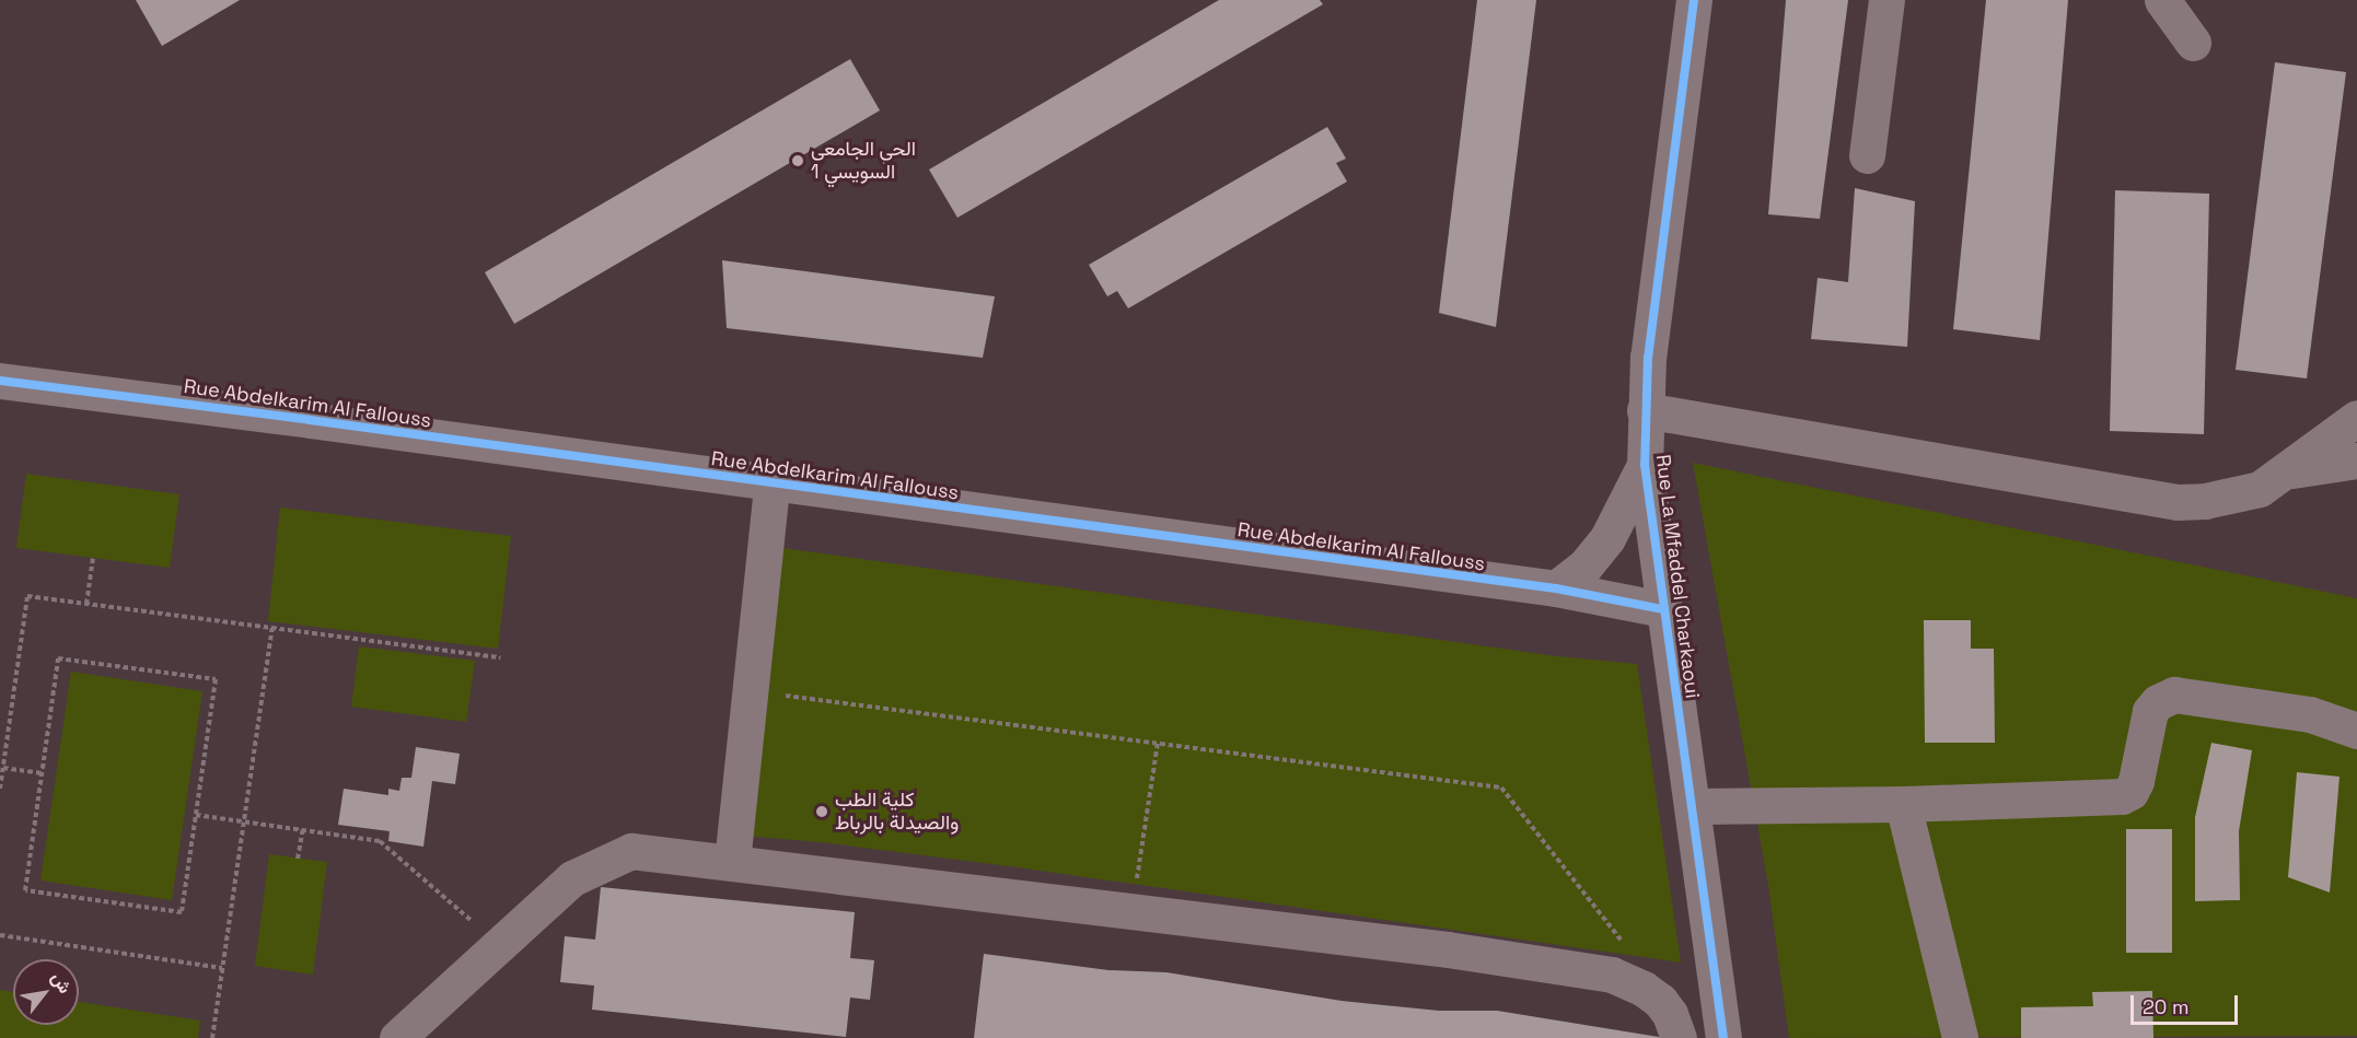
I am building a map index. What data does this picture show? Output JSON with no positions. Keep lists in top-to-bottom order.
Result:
{
  "streets": {
    "street": ["Rue Abdelkarim Al Fallouss", "Rue La Mfaddel Charkaoui"]
  },
  "crossings": [
    ["Rue Abdelkarim Al Fallouss", "Rue La Mfaddel Charkaoui"]
  ],
  "places": ["الحي الجامعي السويسي 1", "كلية الطب والصيدلة بالرباط"],
  "scale_bar": "20 m",
  "north": "top right"
}
